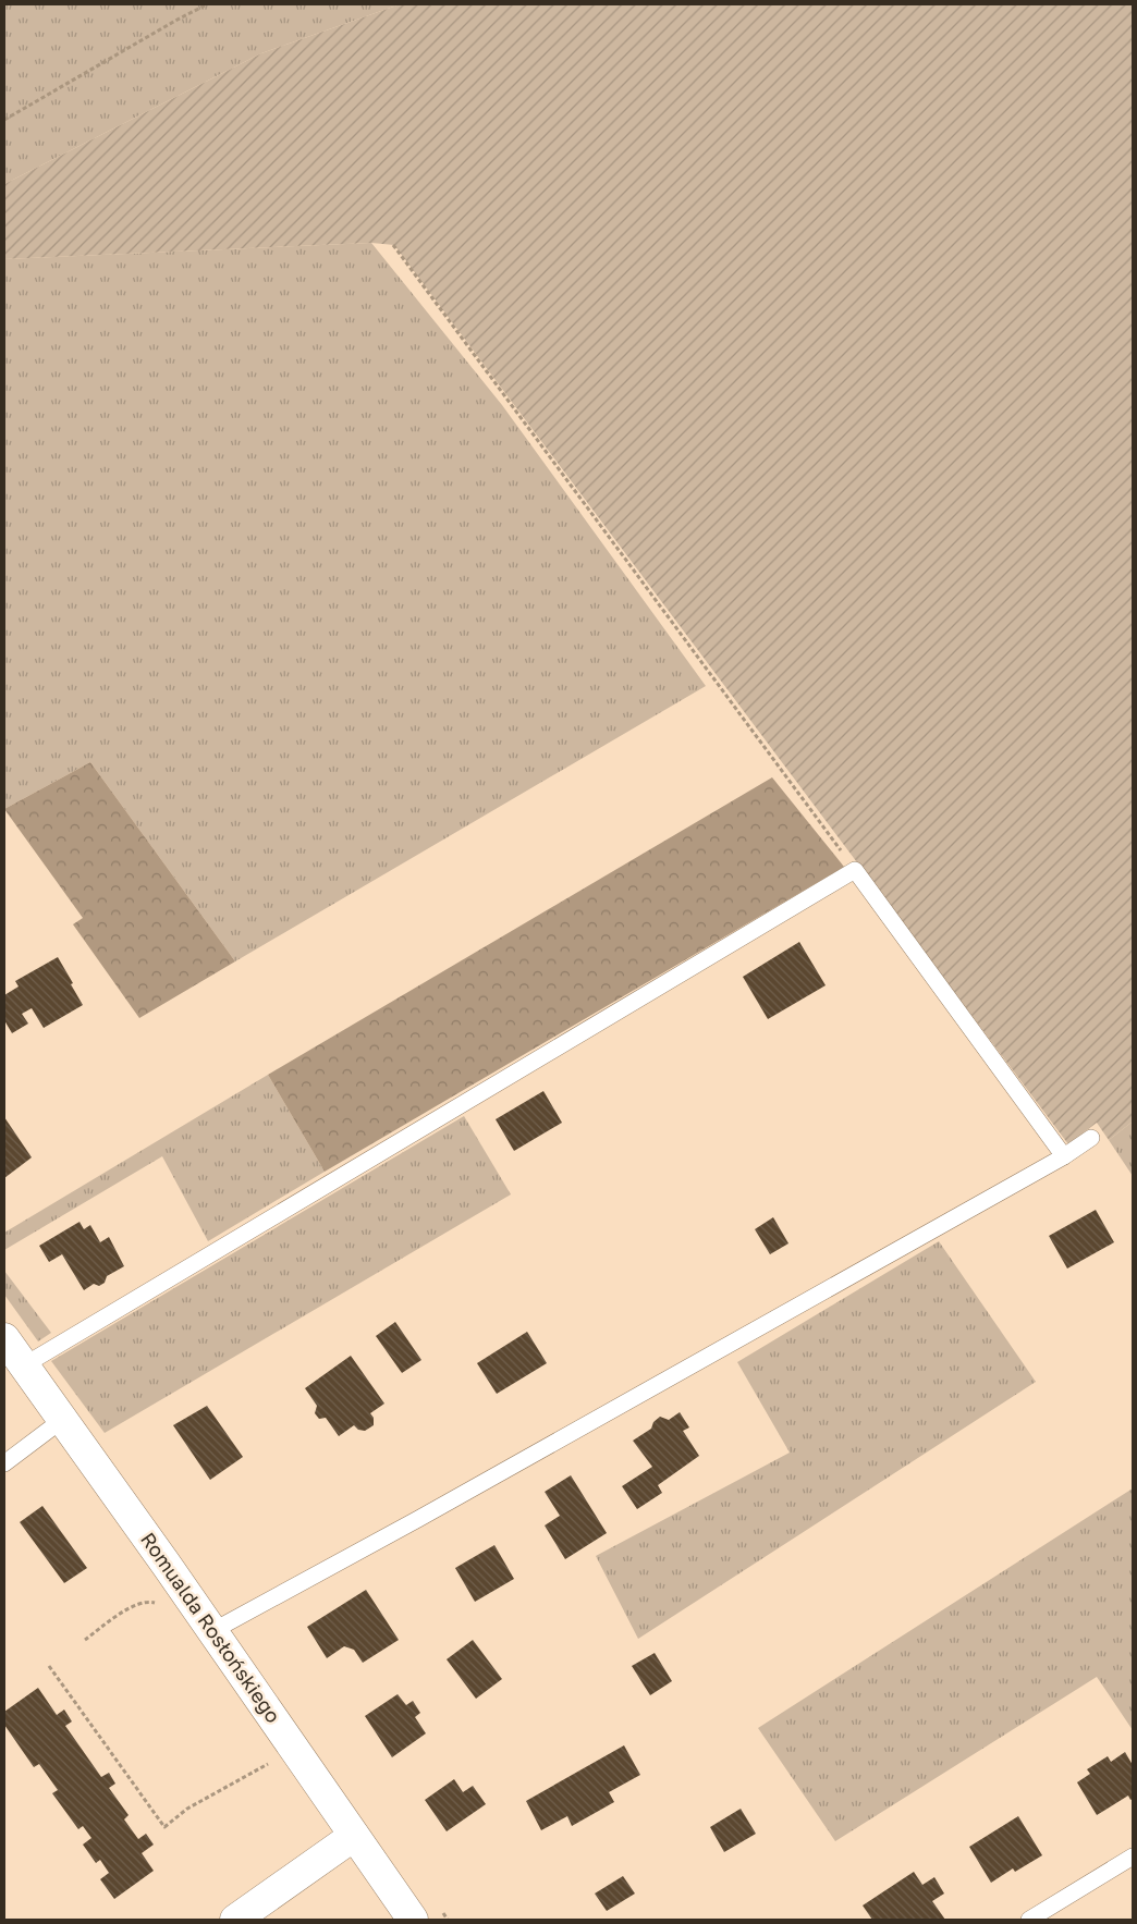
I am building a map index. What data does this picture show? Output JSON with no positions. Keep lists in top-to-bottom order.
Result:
{
  "streets": {
    "street": ["Romualda Rosłońskiego"]
  }
}
